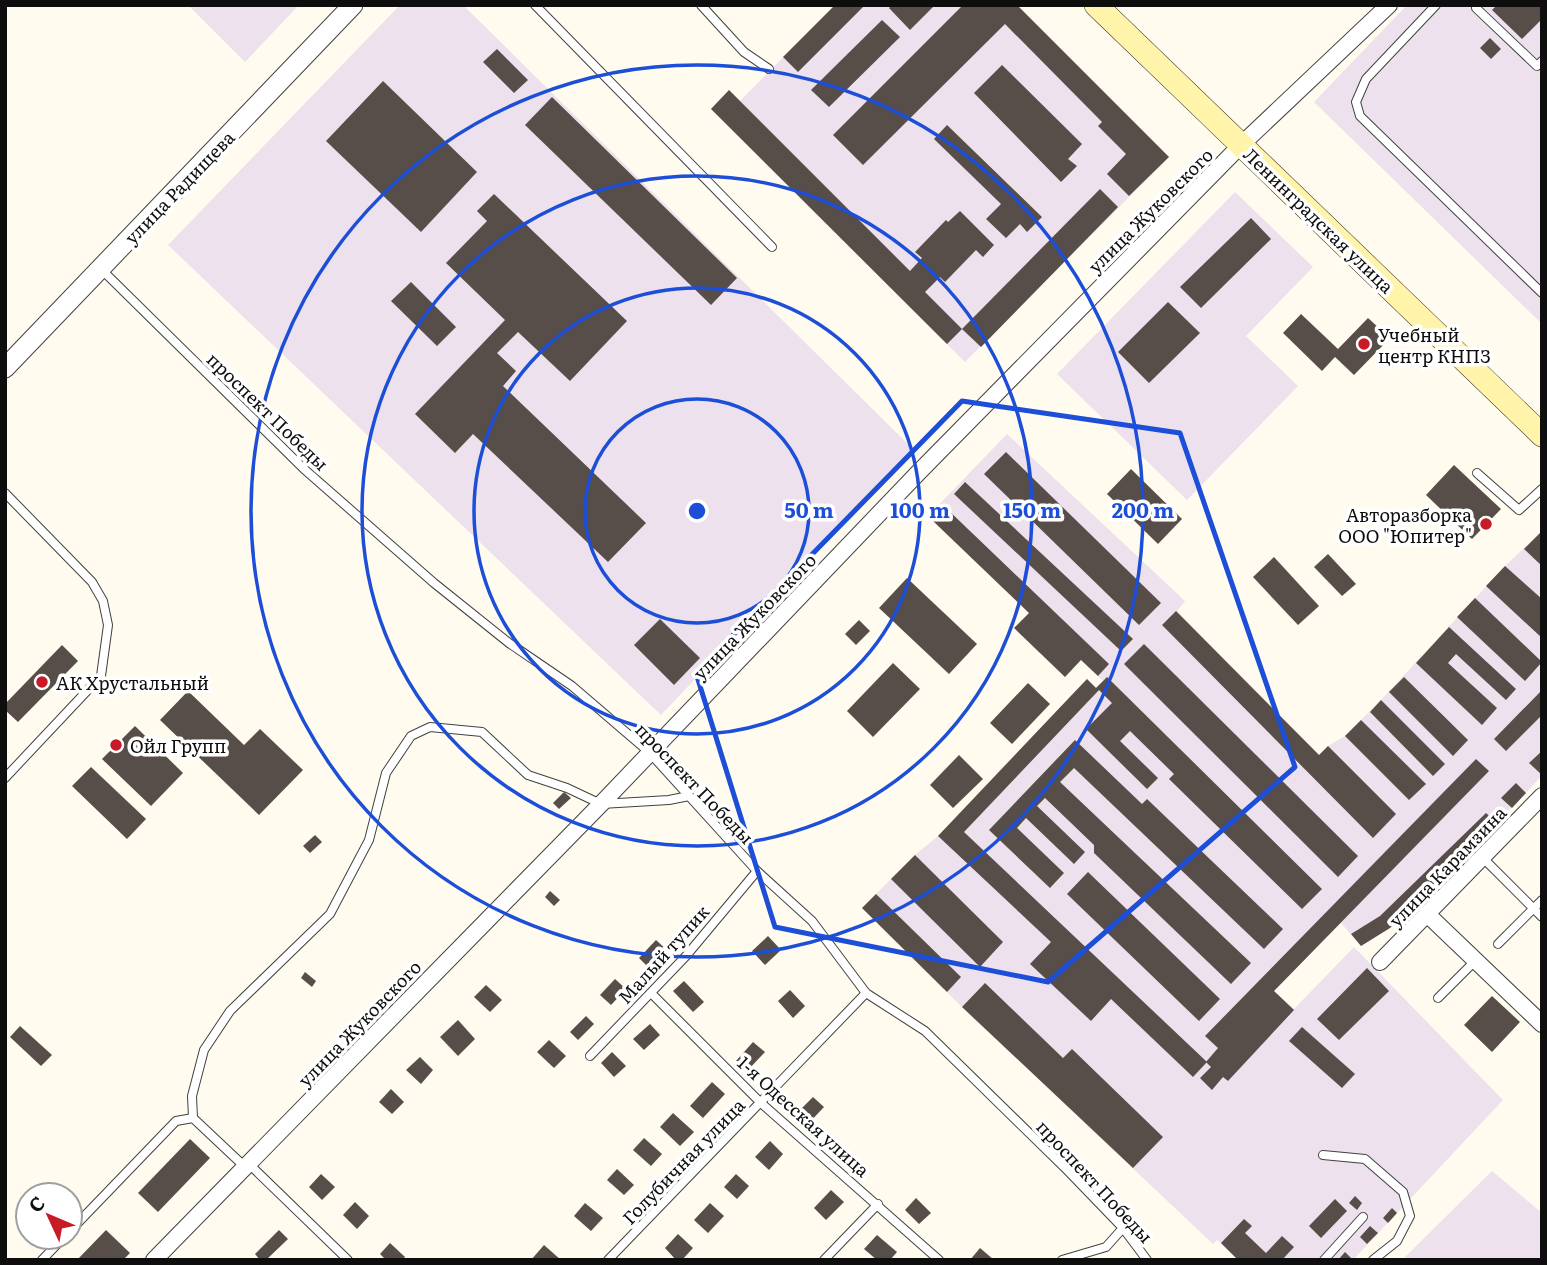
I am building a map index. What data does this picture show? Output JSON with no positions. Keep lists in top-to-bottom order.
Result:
{
  "streets": {
    "main road": ["Ленинградская улица"],
    "street": ["улица Радищева", "улица Жуковского", "улица Карамзина"],
    "lane": [
      "проспект Победы",
      "Малый тупик",
      "1-я Одесская улица",
      "Голубичная улица"
    ]
  },
  "crossings": [
    ["улица Радищева", "проспект Победы"],
    ["улица Жуковского", "Ленинградская улица"],
    ["улица Жуковского", "проспект Победы"],
    ["проспект Победы", "Малый тупик"],
    ["проспект Победы", "Голубичная улица"],
    ["Малый тупик", "1-я Одесская улица"],
    ["1-я Одесская улица", "Голубичная улица"]
  ],
  "places": [
    "Учебный центр КНПЗ",
    "Авторазборка ООО \"Юпитер\"",
    "АК Хрустальный",
    "Ойл Групп"
  ],
  "north": "top left",
  "rings": [
    "50 m",
    "100 m",
    "150 m",
    "200 m"
  ]
}
